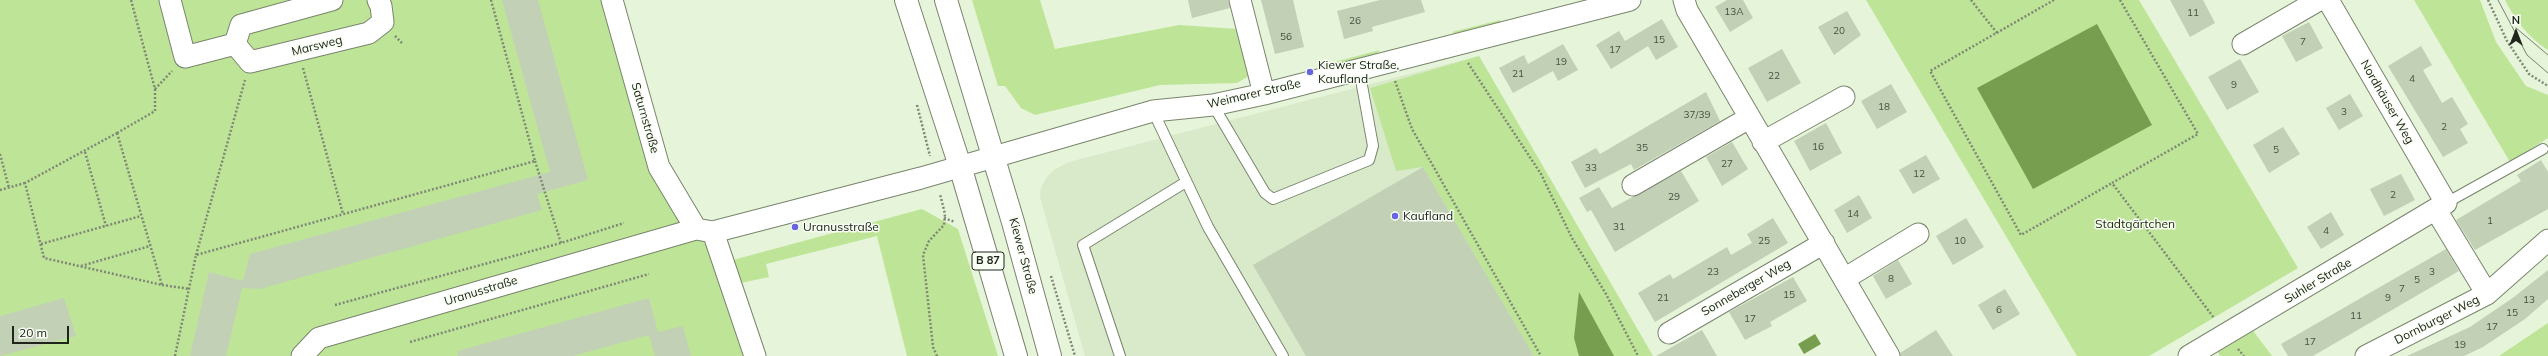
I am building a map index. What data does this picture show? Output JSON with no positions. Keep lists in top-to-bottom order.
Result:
{
  "streets": {
    "main road": ["Kiewer Straße", "B 87"],
    "street": [
      "Marsweg",
      "Weimarer Straße",
      "Nordhäuser Weg",
      "Saturnstraße",
      "Suhler Straße",
      "Sonneberger Weg",
      "Uranusstraße",
      "Dornburger Weg"
    ]
  },
  "crossings": [
    ["Weimarer Straße", "Kiewer Straße"],
    ["Nordhäuser Weg", "Suhler Straße"],
    ["Nordhäuser Weg", "Dornburger Weg"],
    ["Saturnstraße", "Uranusstraße"],
    ["B 87", "Uranusstraße"],
    ["Suhler Straße", "Dornburger Weg"]
  ],
  "parks": ["Stadtgärtchen"],
  "places": ["Kiewer Straße, Kaufland", "Kaufland", "Uranusstraße"],
  "house_numbers": [
    "13A",
    "11",
    "26",
    "20",
    "56",
    "15",
    "7",
    "17",
    "19",
    "21",
    "22",
    "4",
    "9",
    "18",
    "3",
    "37/39",
    "2",
    "16",
    "35",
    "5",
    "27",
    "33",
    "12",
    "2",
    "29",
    "14",
    "1",
    "31",
    "4",
    "25",
    "10",
    "23",
    "3",
    "8",
    "5",
    "7",
    "15",
    "21",
    "9",
    "13",
    "6",
    "15",
    "11",
    "17",
    "17",
    "17",
    "19"
  ],
  "scale_bar": "20 m",
  "north": "top"
}
